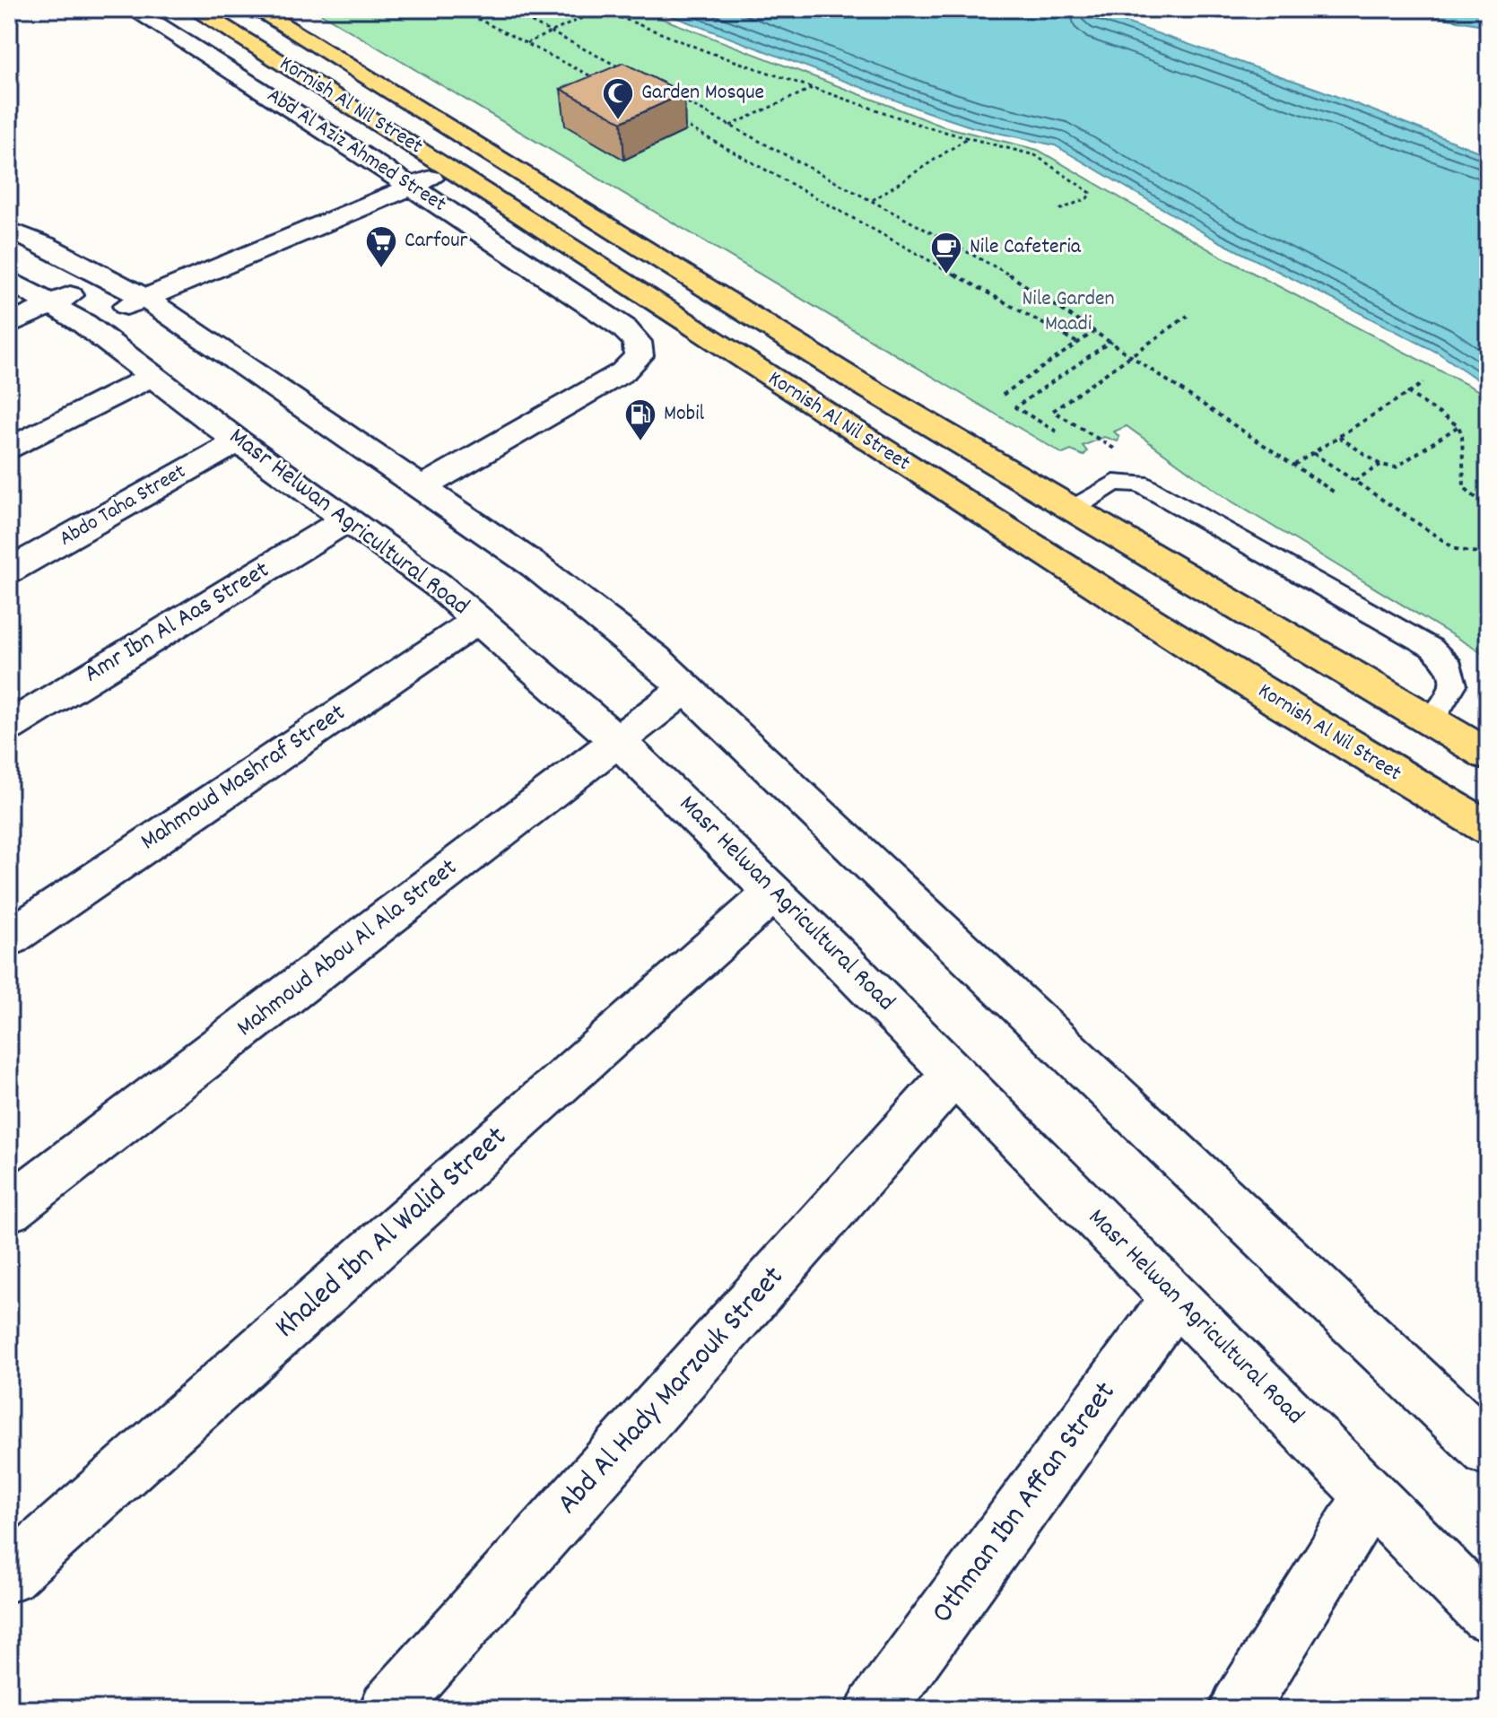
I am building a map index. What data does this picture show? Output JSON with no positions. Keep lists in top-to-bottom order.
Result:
{
  "streets": {
    "highway": ["Kornish Al Nil Street"],
    "street": [
      "Abd Al Aziz Ahmed Street",
      "Abdo Taha Street",
      "Masr Helwan Agricultural Road",
      "Amr Ibn Al Aas Street",
      "Mahmoud Mashraf Street",
      "Mahmoud Abou Al Ala Street",
      "Khaled Ibn Al Walid Street",
      "Abd Al Hady Marzouk Street",
      "Othman Ibn Affan Street"
    ]
  },
  "crossings": [
    ["Abdo Taha Street", "Masr Helwan Agricultural Road"],
    ["Masr Helwan Agricultural Road", "Amr Ibn Al Aas Street"],
    ["Masr Helwan Agricultural Road", "Mahmoud Mashraf Street"],
    ["Masr Helwan Agricultural Road", "Mahmoud Abou Al Ala Street"],
    ["Masr Helwan Agricultural Road", "Khaled Ibn Al Walid Street"],
    ["Masr Helwan Agricultural Road", "Abd Al Hady Marzouk Street"],
    ["Masr Helwan Agricultural Road", "Othman Ibn Affan Street"]
  ],
  "parks": ["Nile Garden Maadi"],
  "places": {
    "mosque": ["Garden Mosque"],
    "supermarket": ["Carfour"],
    "cafe": ["Nile Cafeteria"],
    "fuel station": ["Mobil"]
  }
}
